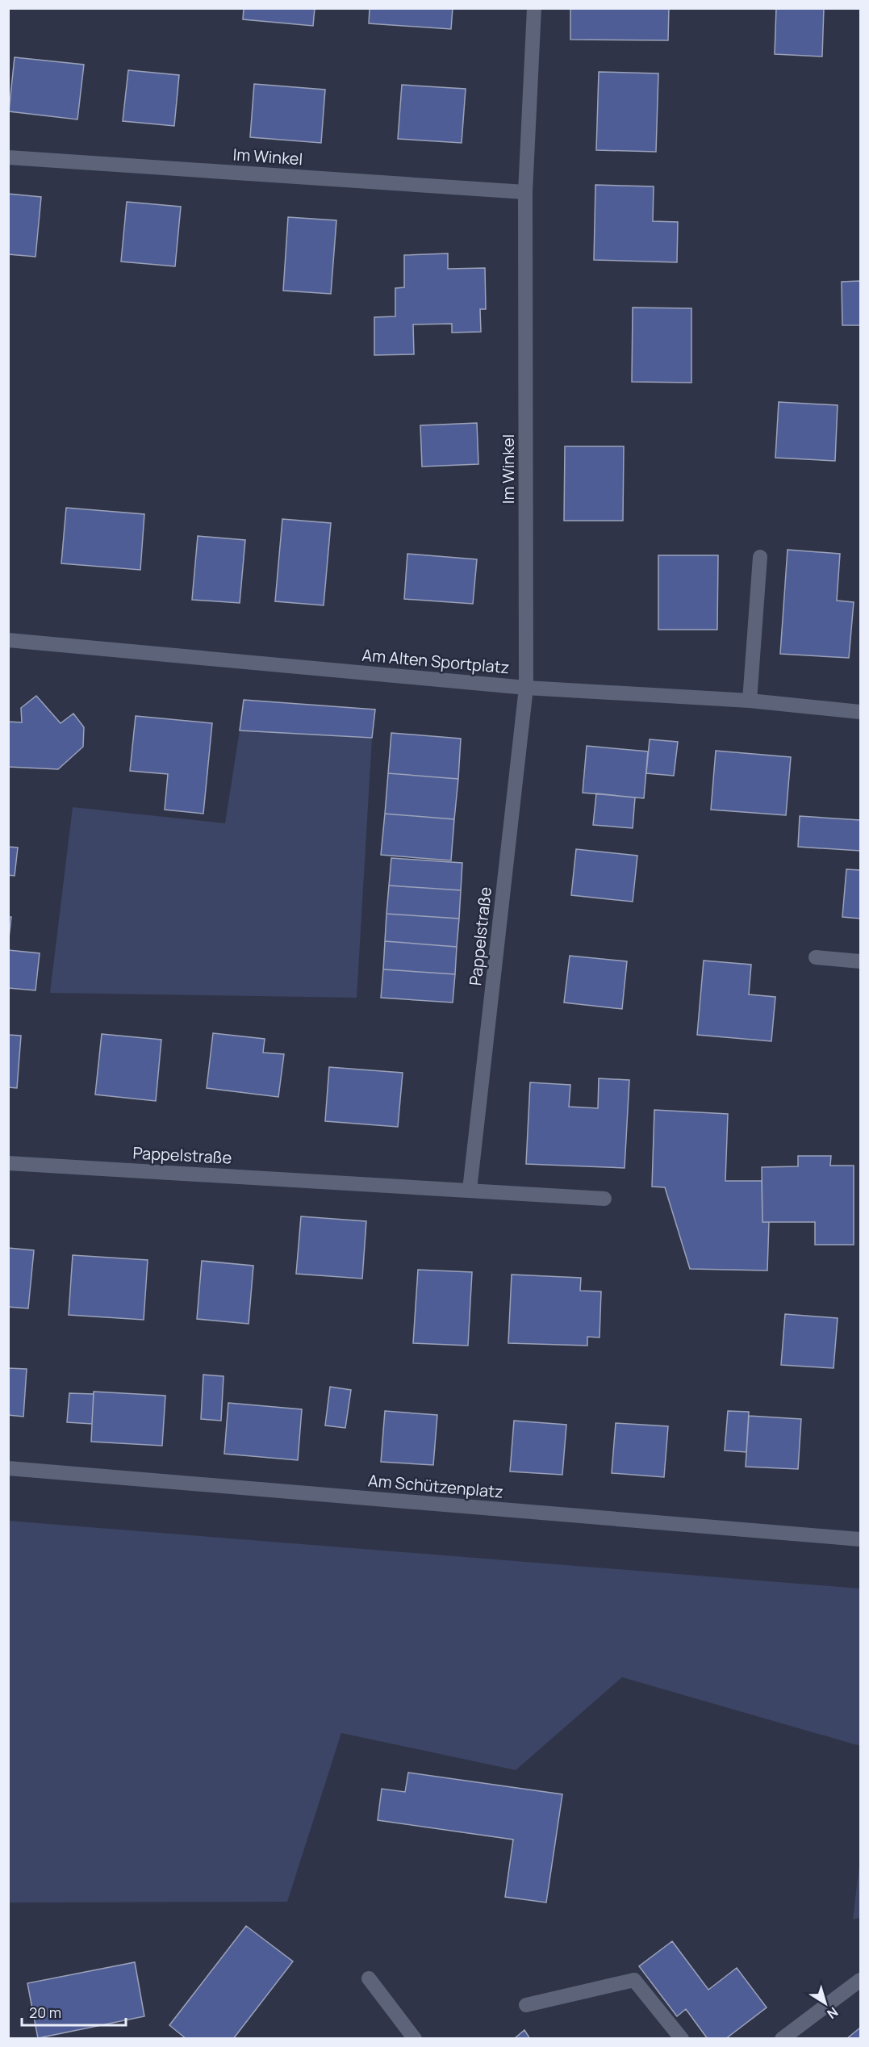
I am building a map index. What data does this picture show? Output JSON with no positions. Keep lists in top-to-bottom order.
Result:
{
  "streets": {
    "street": [
      "Im Winkel",
      "Am Alten Sportplatz",
      "Pappelstraße",
      "Am Schützenplatz"
    ]
  },
  "crossings": [
    ["Im Winkel", "Am Alten Sportplatz"],
    ["Im Winkel", "Pappelstraße"],
    ["Am Alten Sportplatz", "Pappelstraße"]
  ],
  "scale_bar": "20 m",
  "north": "bottom right"
}
